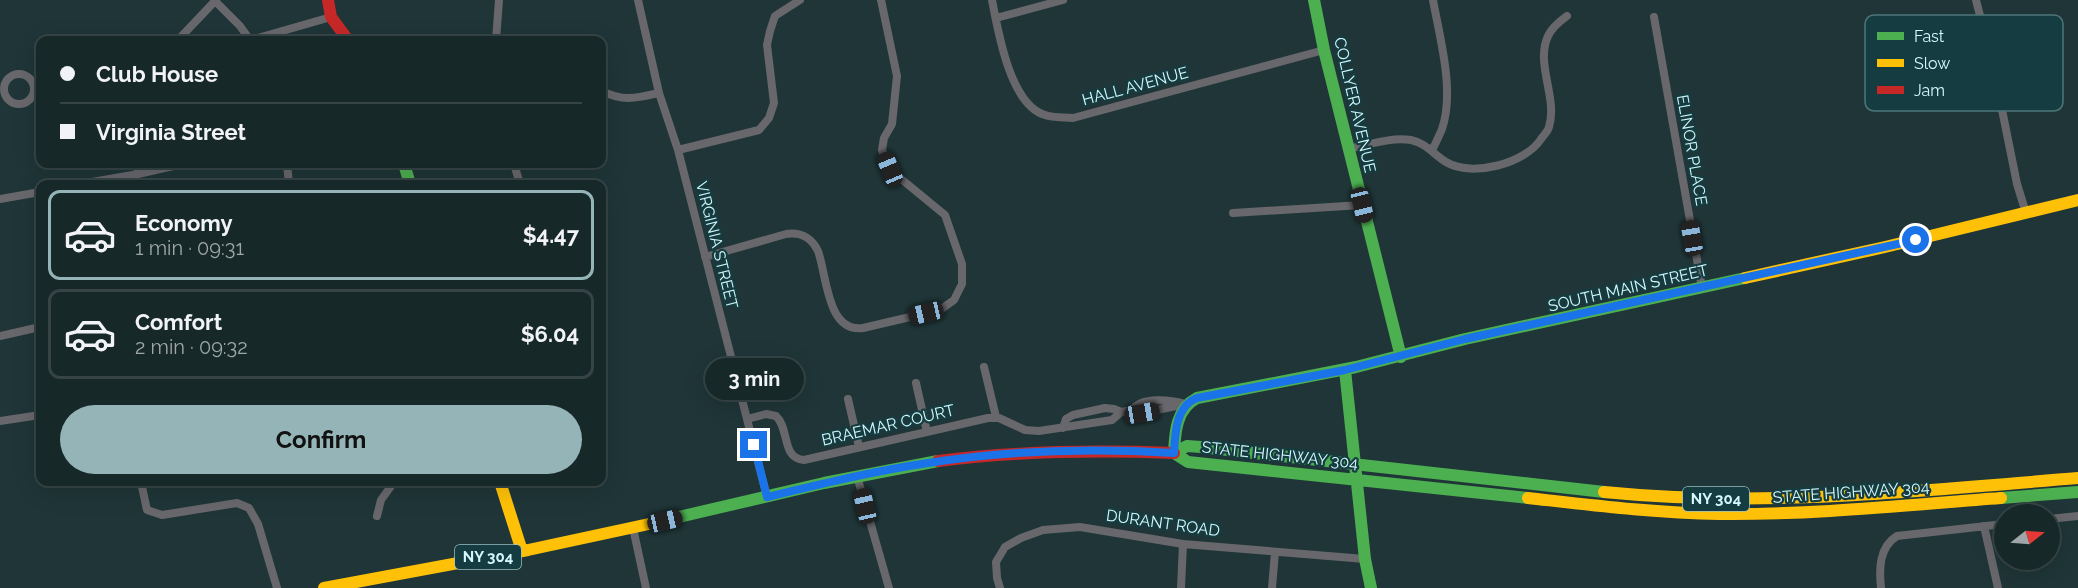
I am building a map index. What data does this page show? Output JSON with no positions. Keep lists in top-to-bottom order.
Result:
{
  "streets": {
    "main road": [
      "COLLYER AVENUE",
      "SOUTH MAIN STREET",
      "STATE HIGHWAY 304",
      "NY 304"
    ],
    "street": [
      "HALL AVENUE",
      "ELINOR PLACE",
      "VIRGINIA STREET",
      "BRAEMAR COURT",
      "DURANT ROAD"
    ]
  },
  "crossings": [
    ["HALL AVENUE", "COLLYER AVENUE"],
    ["COLLYER AVENUE", "SOUTH MAIN STREET"],
    ["ELINOR PLACE", "SOUTH MAIN STREET"],
    ["VIRGINIA STREET", "BRAEMAR COURT"],
    ["VIRGINIA STREET", "NY 304"],
    ["SOUTH MAIN STREET", "BRAEMAR COURT"],
    ["STATE HIGHWAY 304", "NY 304"]
  ],
  "legend": ["Fast", "Slow", "Jam"],
  "north": "right",
  "page": {
    "banner": ["Club House", "Virginia Street"],
    "list": [
      {
        "name": "Economy",
        "note": "1 min · 09:31",
        "value": "$4.47"
      },
      {
        "name": "Comfort",
        "note": "2 min · 09:32",
        "value": "$6.04"
      }
    ],
    "bubble": "3 min",
    "buttons": "Confirm"
  }
}
